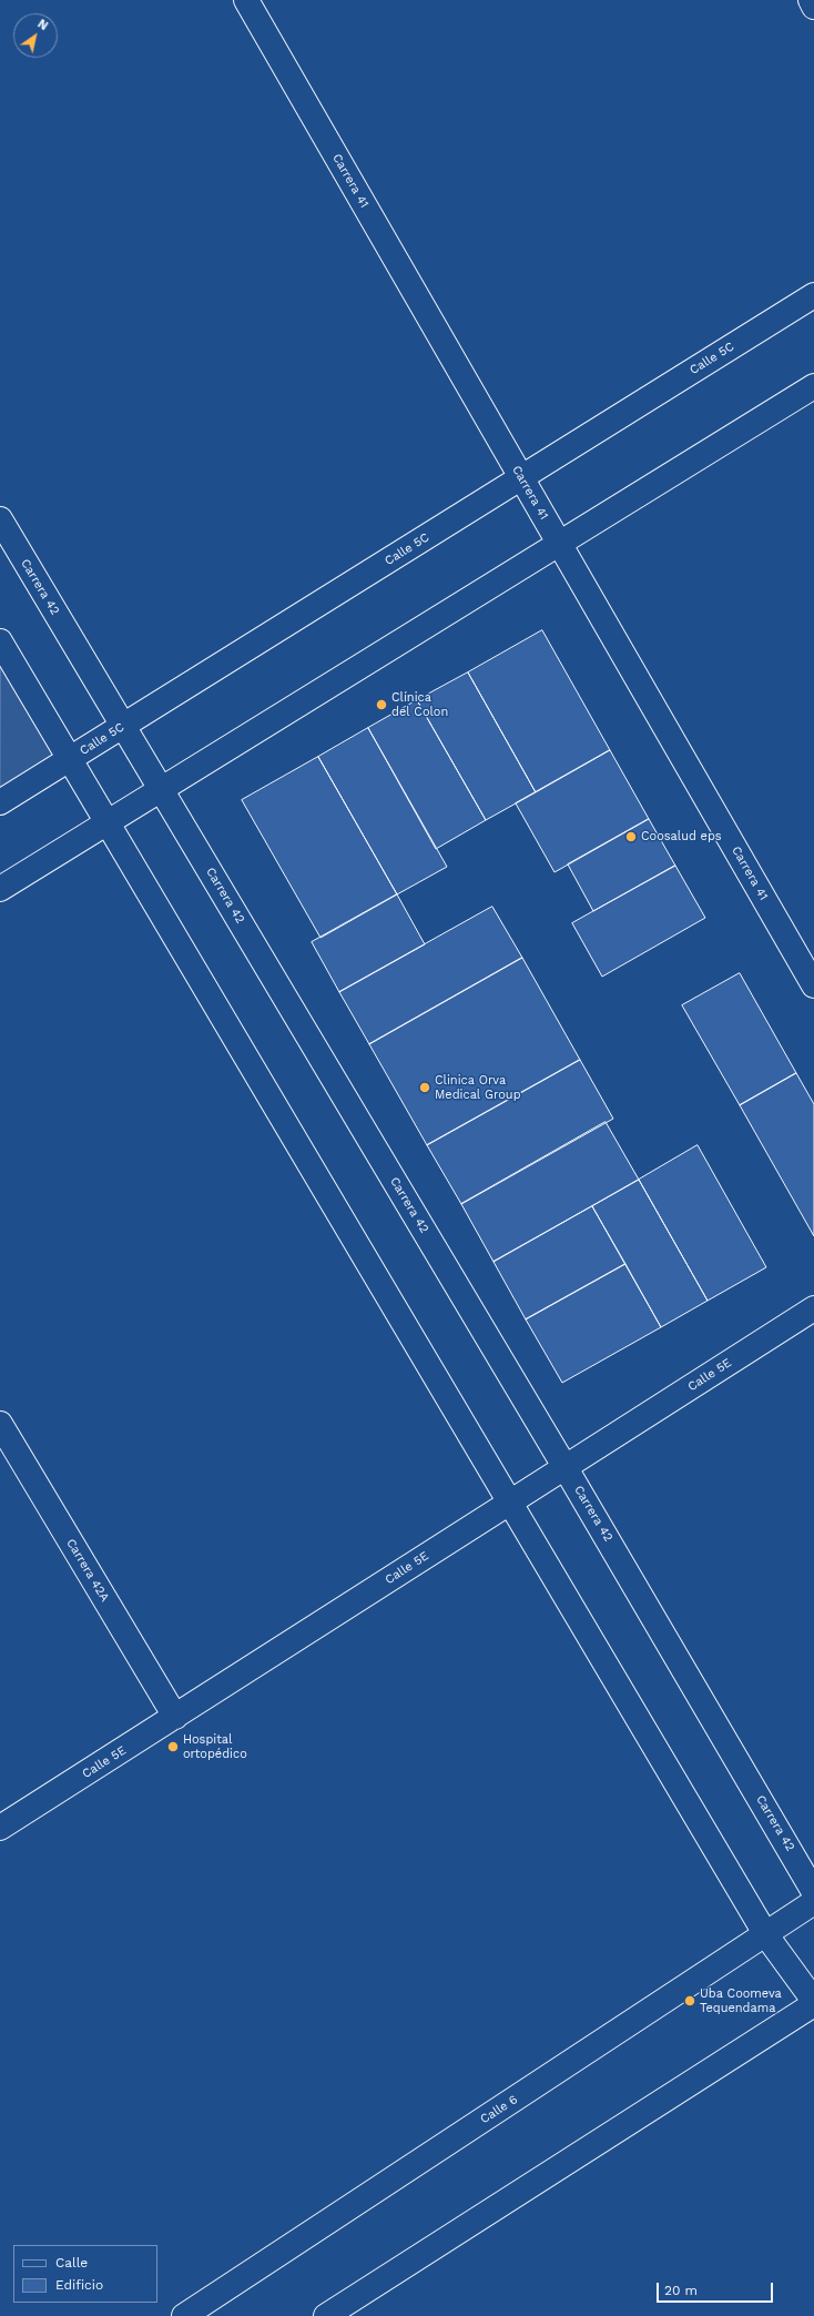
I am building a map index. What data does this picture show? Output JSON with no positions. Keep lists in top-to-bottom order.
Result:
{
  "streets": {
    "street": [
      "Carrera 41",
      "Calle 5C",
      "Carrera 42",
      "Calle 5E",
      "Carrera 42A",
      "Calle 6"
    ]
  },
  "crossings": [
    ["Carrera 41", "Calle 5C"],
    ["Calle 5C", "Carrera 42"],
    ["Carrera 42", "Calle 5E"],
    ["Calle 5E", "Carrera 42A"]
  ],
  "places": [
    "Clínica del Colon",
    "Coosalud eps",
    "Clinica Orva Medical Group",
    "Hospital ortopédico",
    "Uba Coomeva Tequendama"
  ],
  "legend": ["Calle", "Edificio"],
  "scale_bar": "20 m",
  "north": "top right"
}
